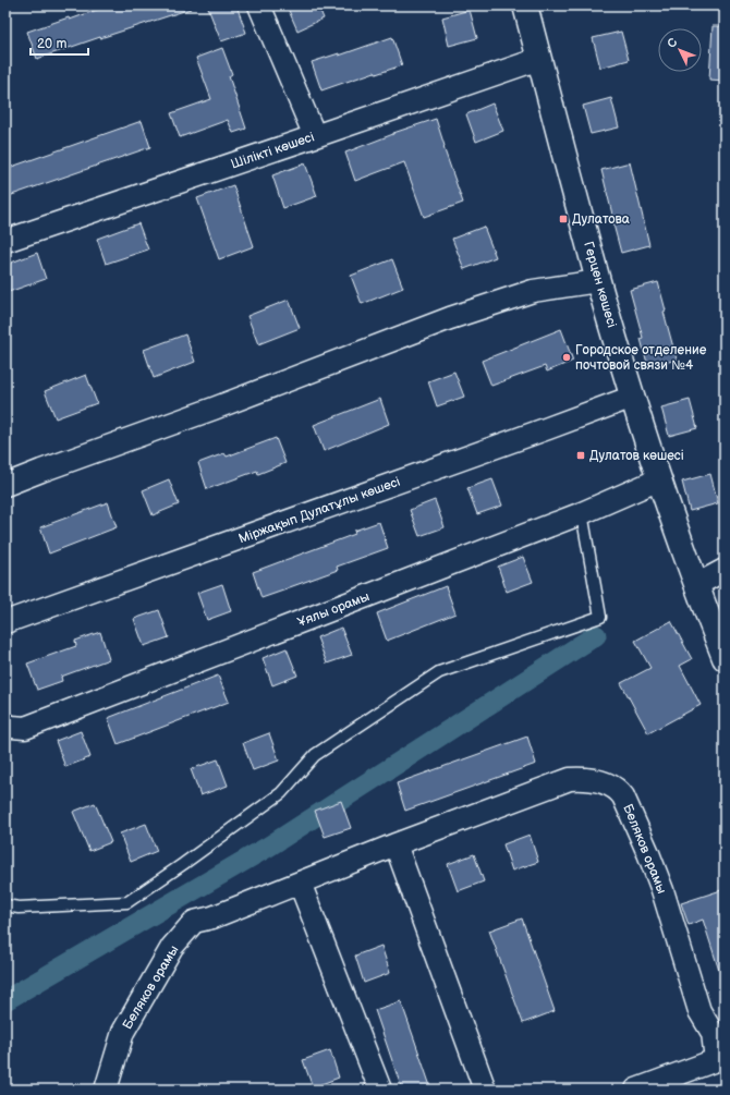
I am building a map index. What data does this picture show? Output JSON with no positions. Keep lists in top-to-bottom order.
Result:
{
  "streets": {
    "street": [
      "Шілікті көшесі",
      "Герцен көшесі",
      "Міржақып Дулатұлы көшесі",
      "Ұялы орамы",
      "Беляков орамы"
    ]
  },
  "crossings": [
    ["Шілікті көшесі", "Герцен көшесі"],
    ["Герцен көшесі", "Міржақып Дулатұлы көшесі"],
    ["Герцен көшесі", "Ұялы орамы"]
  ],
  "places": {
    "transit": ["Дулатова", "Дулатов көшесі"],
    "other": ["Городское отделение почтовой связи №4"]
  },
  "scale_bar": "20 m",
  "north": "top left"
}
